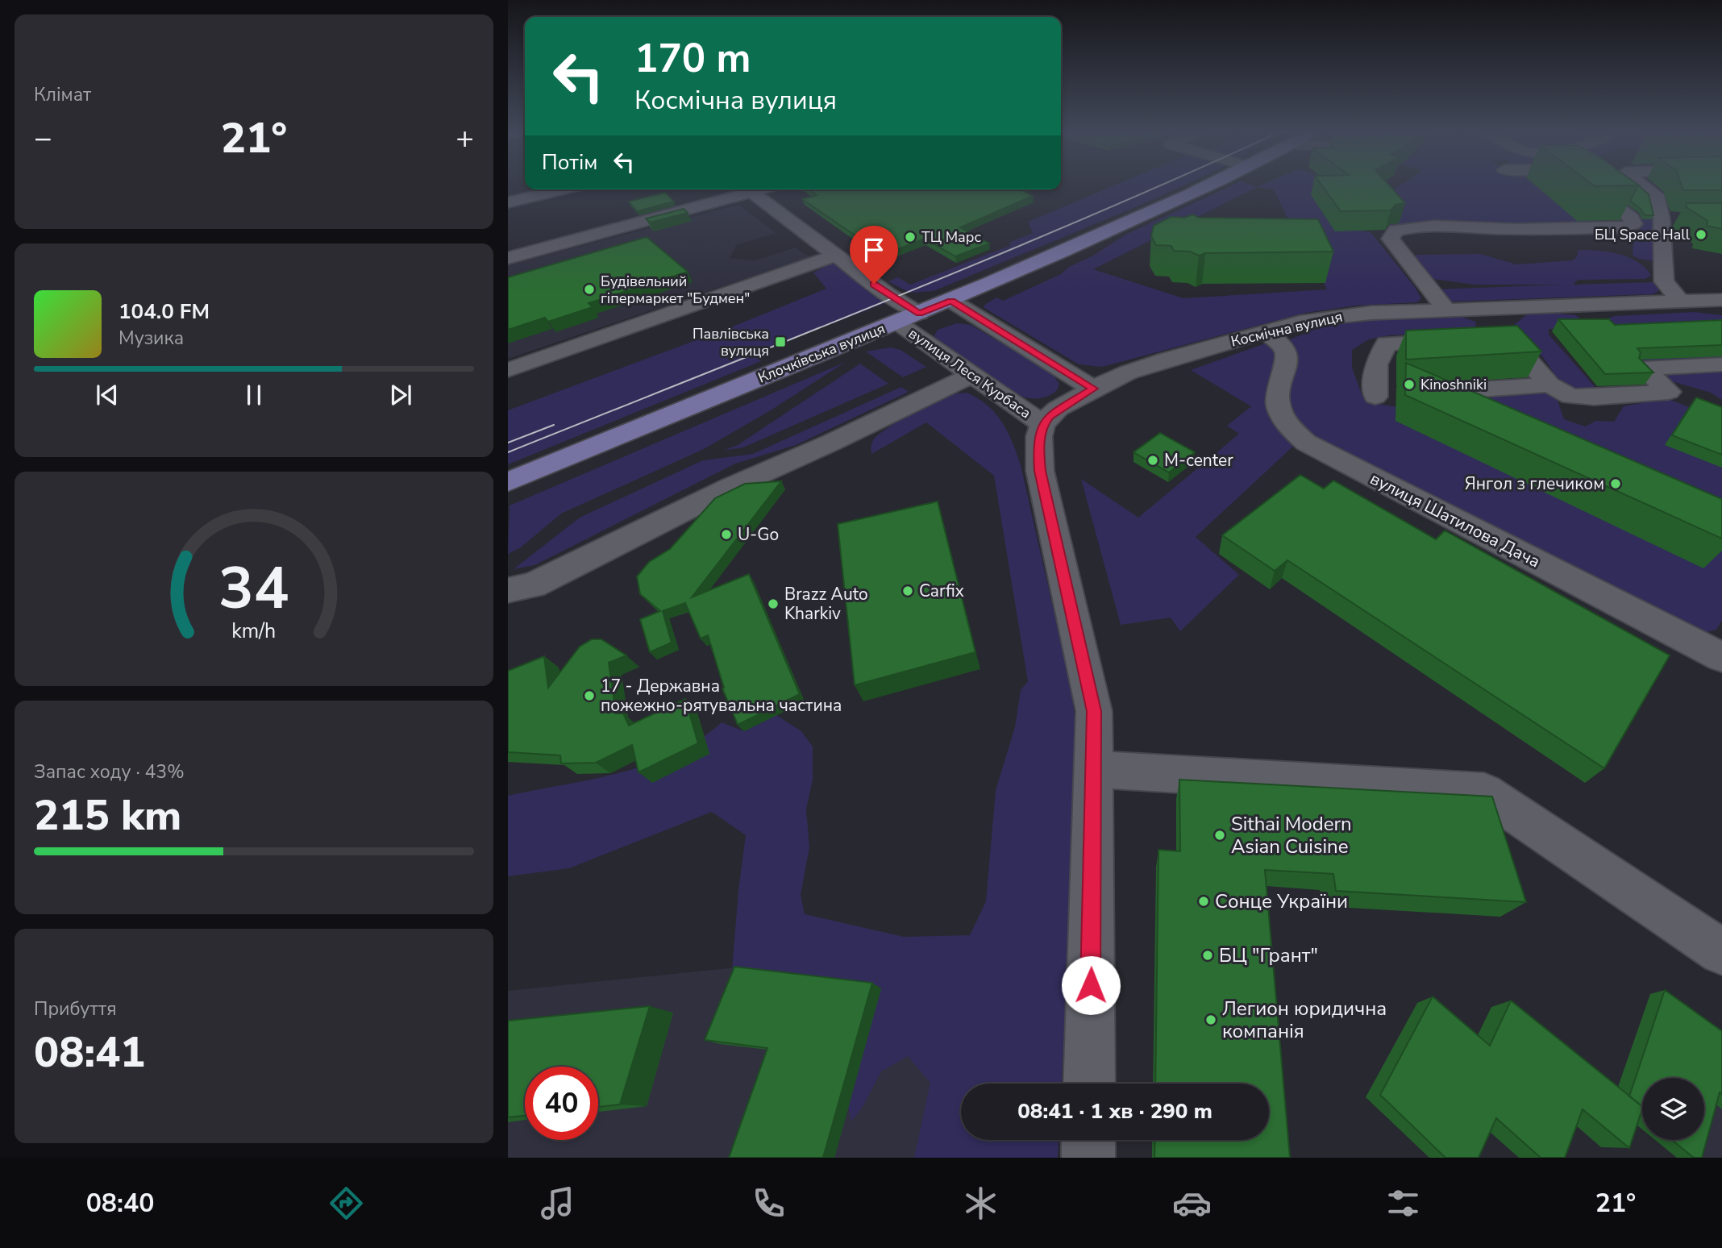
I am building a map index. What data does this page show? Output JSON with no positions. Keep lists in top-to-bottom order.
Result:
{
  "streets": {
    "main road": ["Клочківська вулиця"],
    "street": ["Космічна вулиця", "вулиця Леся Курбаса", "вулиця Шатилова Дача"]
  },
  "crossings": [
    ["Космічна вулиця", "вулиця Леся Курбаса"],
    ["Космічна вулиця", "вулиця Шатилова Дача"],
    ["Клочківська вулиця", "вулиця Леся Курбаса"]
  ],
  "places": {
    "other": [
      "БЦ Space Hall",
      "ТЦ Марс",
      "Будівельний гіпермаркет \"Будмен\"",
      "Kinoshniki",
      "M-center",
      "Янгол з глечиком",
      "U-Go",
      "Carfix",
      "Brazz Auto Kharkiv",
      "17 - Державна пожежно-рятувальна частина",
      "Sithai Modern Asian Cuisine",
      "Сонце України",
      "БЦ \"Грант\"",
      "Легион юридична компанія"
    ],
    "transit": ["Павлівська вулиця"]
  },
  "page": {
    "tile": [
      "Клімат",
      ["Запас ходу · 43%", "215 km"],
      ["Прибуття", "08:41"]
    ],
    "turn": ["170 m", "Космічна вулиця"],
    "heat": ["−", "21°", "+"],
    "then": "Потім",
    "song": ["104.0 FM", "Музика"],
    "limit": "40",
    "trip": "08:41 · 1 хв · 290 m",
    "tabs": ["08:40", "21°"],
    "gauge": ["34", "km/h"]
  }
}
